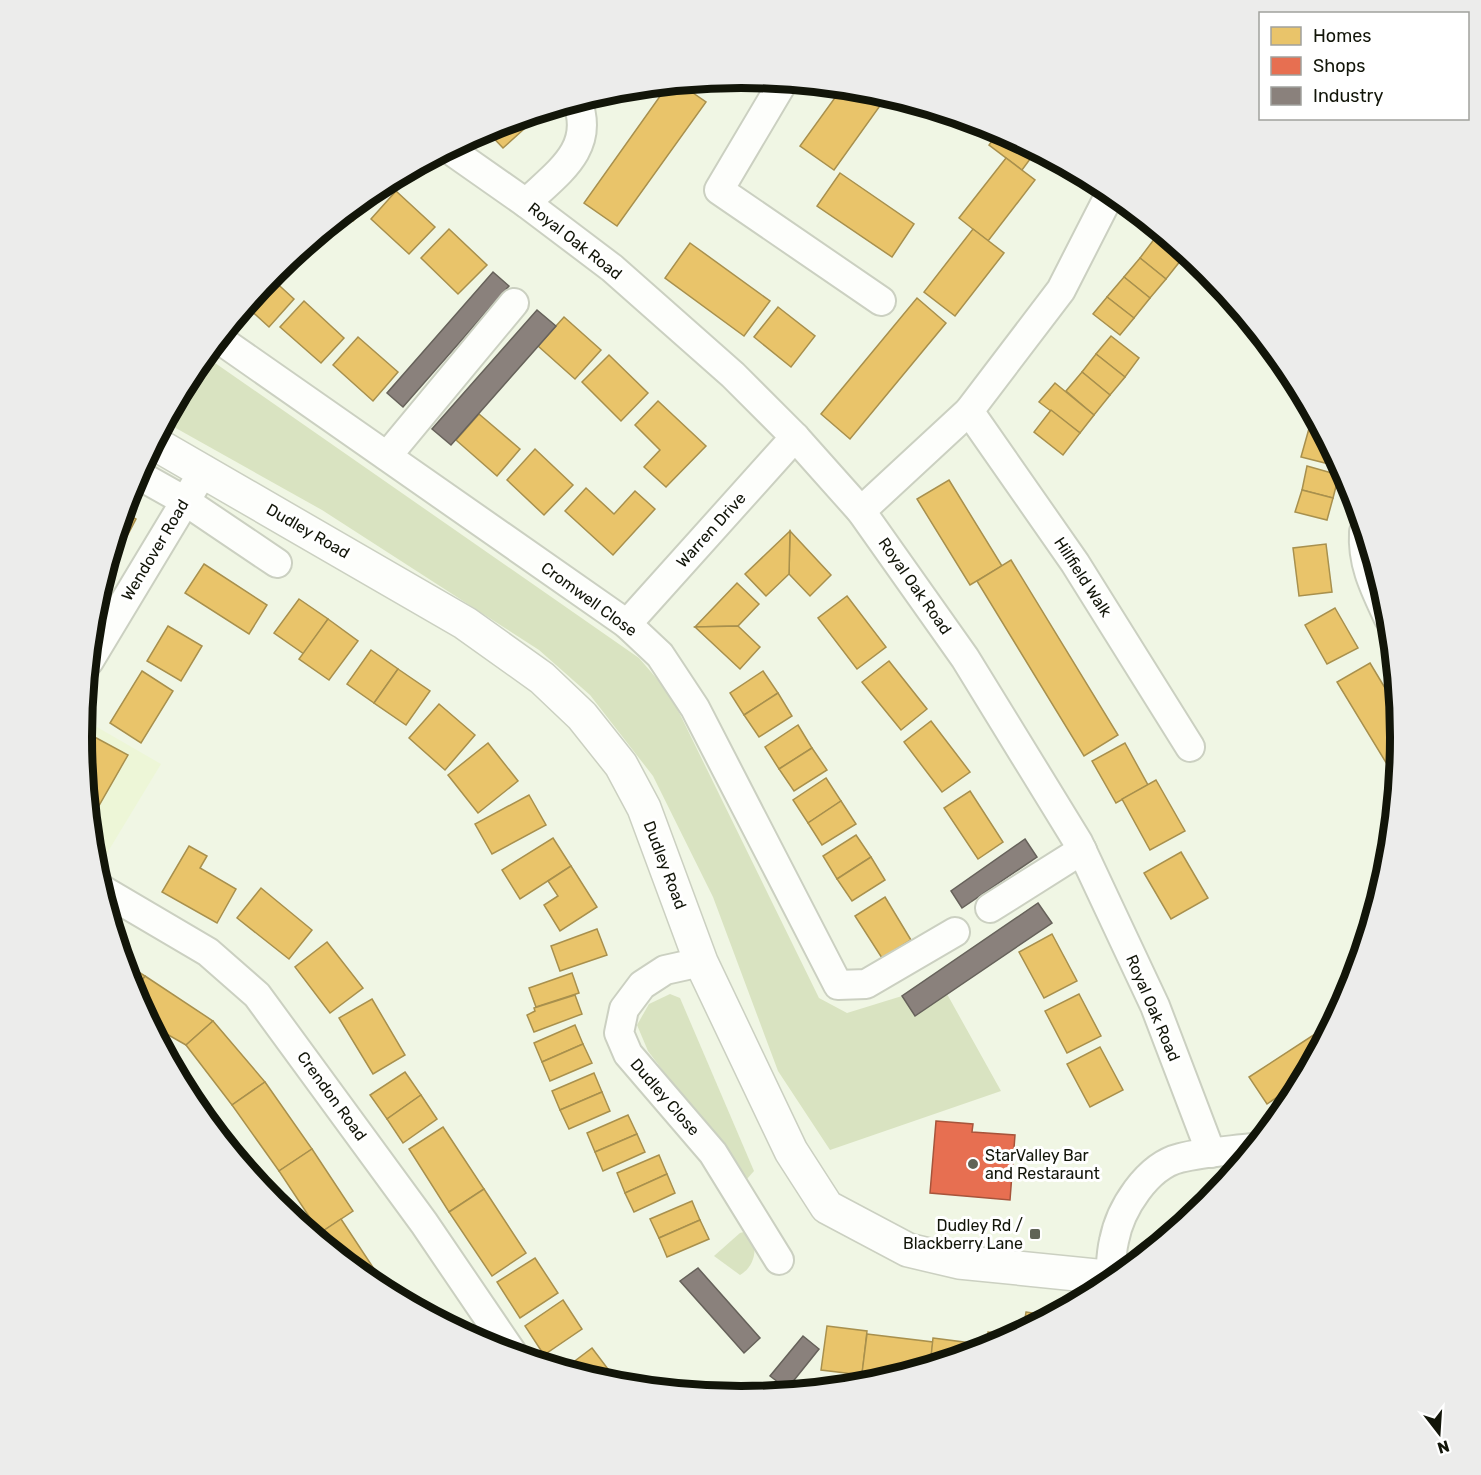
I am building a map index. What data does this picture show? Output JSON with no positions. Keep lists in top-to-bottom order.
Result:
{
  "streets": {
    "main road": ["Dudley Road"],
    "street": [
      "Royal Oak Road",
      "Warren Drive",
      "Wendover Road",
      "Hillfield Walk",
      "Cromwell Close",
      "Crendon Road",
      "Dudley Close"
    ]
  },
  "crossings": [
    ["Royal Oak Road", "Warren Drive"],
    ["Warren Drive", "Cromwell Close"],
    ["Dudley Road", "Wendover Road"],
    ["Dudley Road", "Dudley Close"]
  ],
  "places": {
    "other": ["StarValley Bar and Restaraunt"],
    "transit": ["Dudley Rd / Blackberry Lane"]
  },
  "legend": ["Homes", "Shops", "Industry"],
  "north": "bottom"
}
